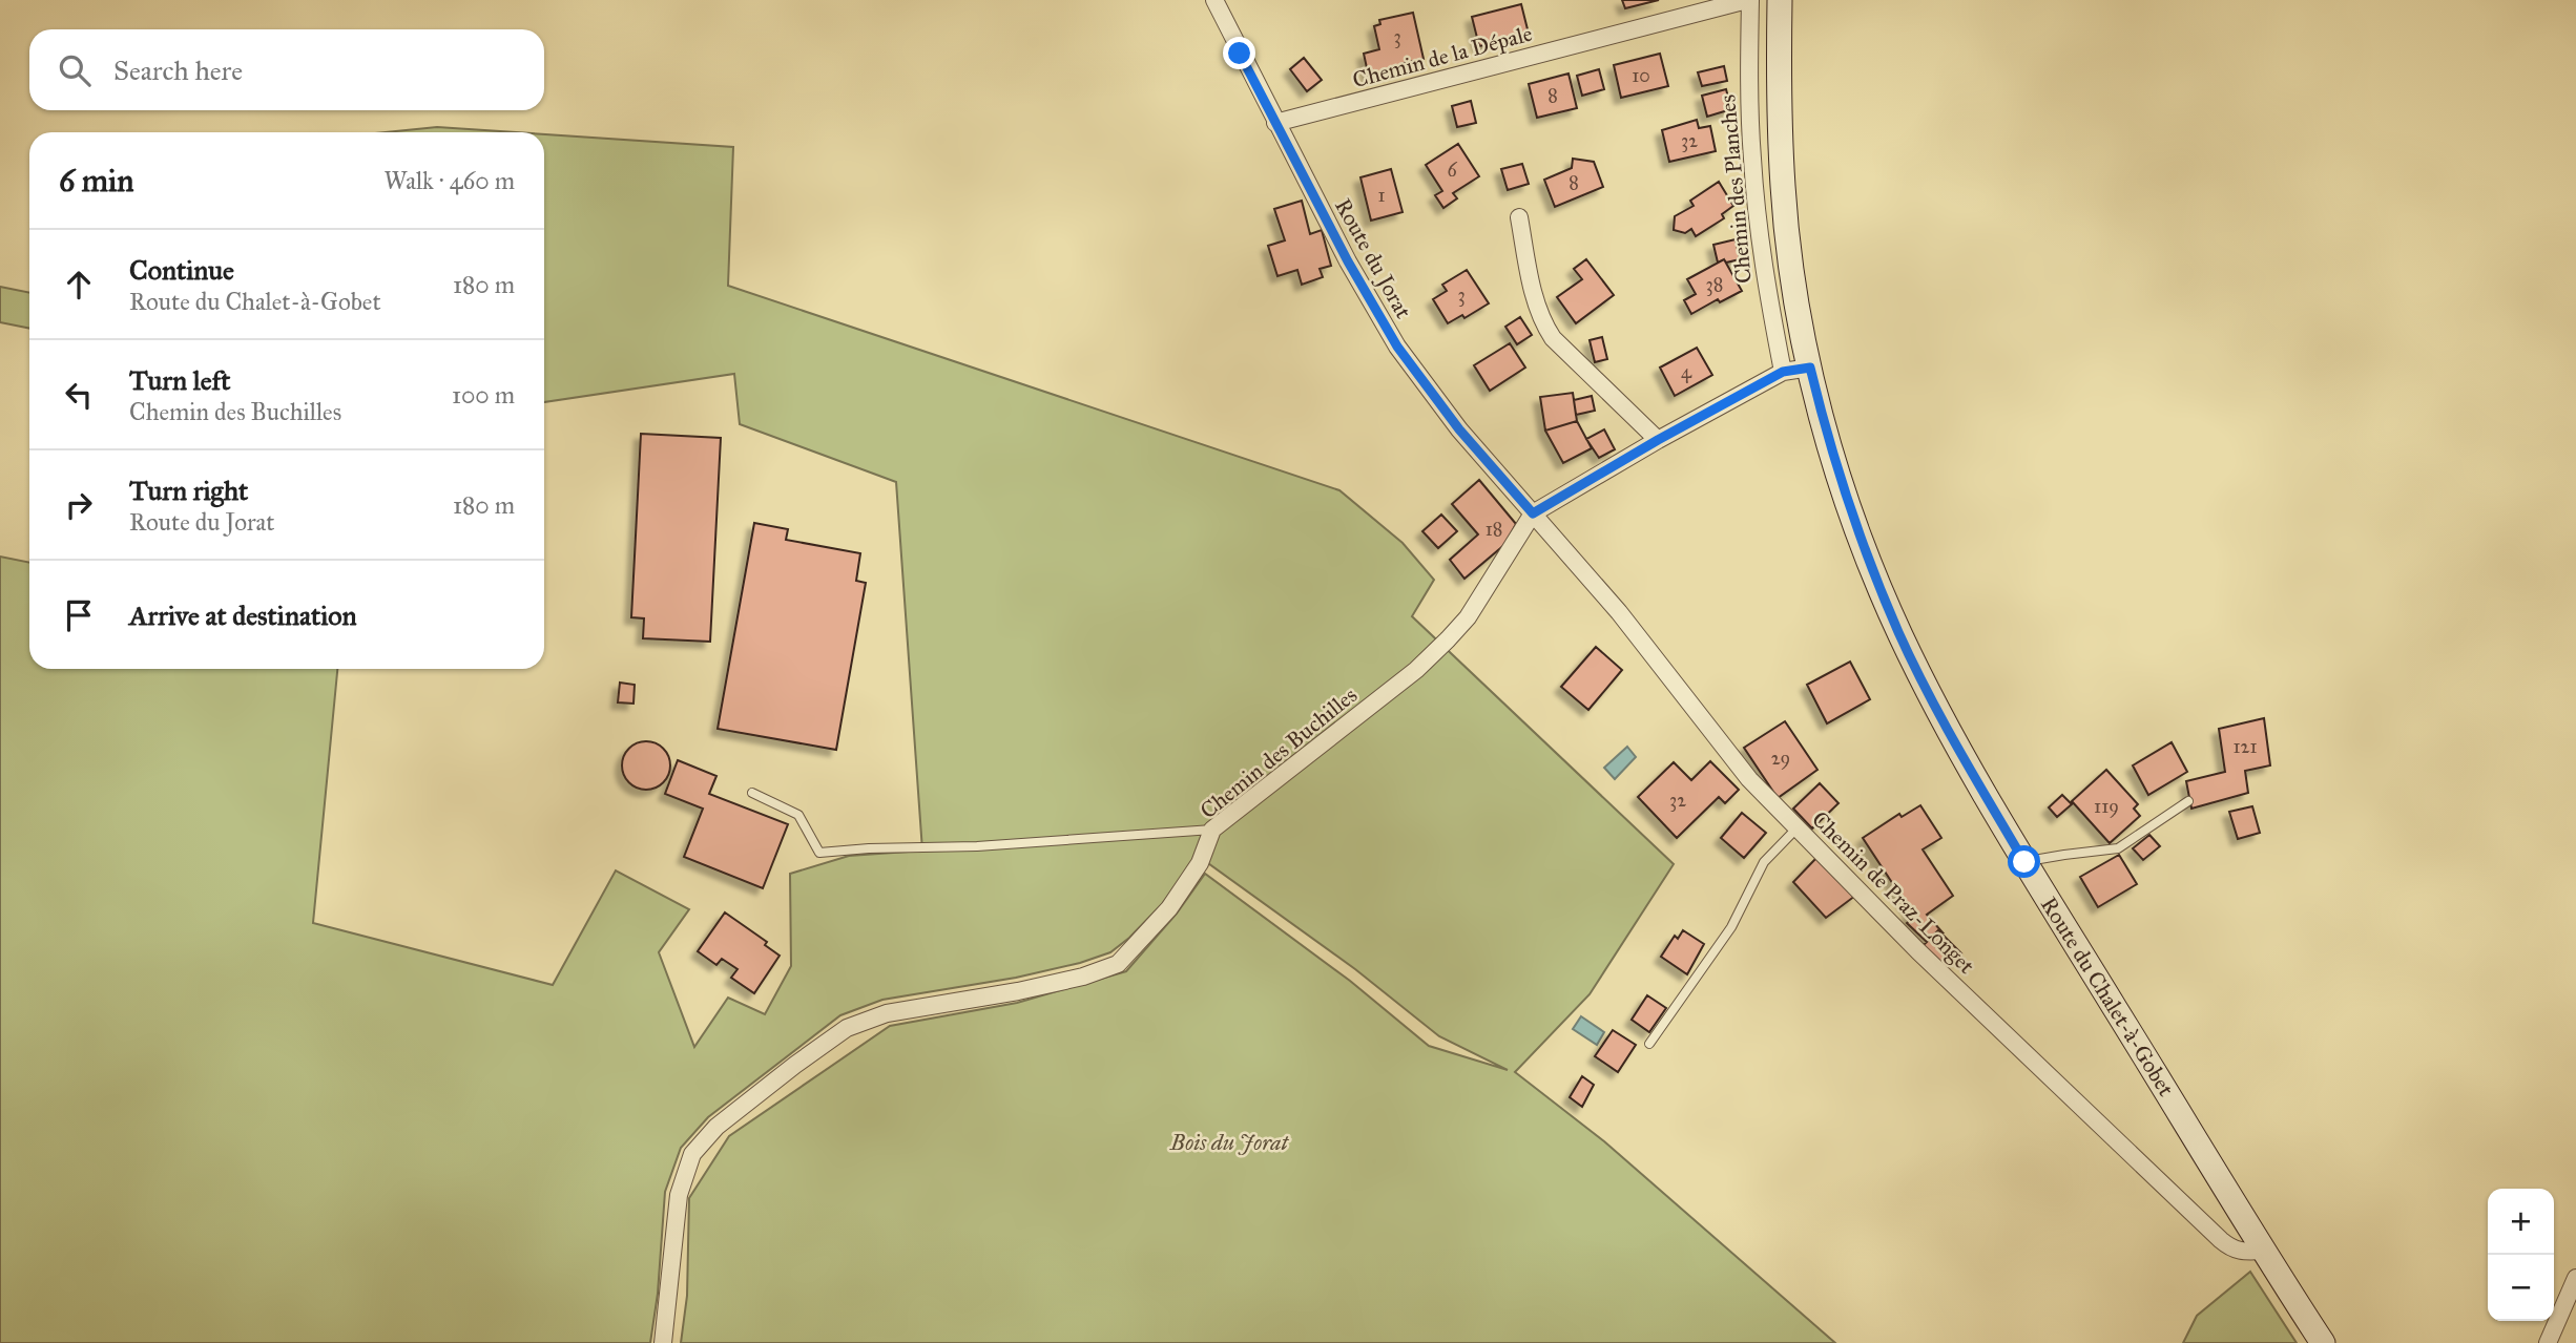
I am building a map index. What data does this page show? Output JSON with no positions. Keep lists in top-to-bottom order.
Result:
{
  "streets": {
    "main road": ["Route du Chalet-à-Gobet"],
    "street": [
      "Chemin de la Dépale",
      "Chemin des Planches",
      "Route du Jorat",
      "Chemin des Buchilles",
      "Chemin de Praz-Longet"
    ]
  },
  "crossings": [
    ["Chemin de la Dépale", "Chemin des Planches"],
    ["Chemin de la Dépale", "Route du Jorat"],
    ["Chemin des Planches", "Chemin des Buchilles"],
    ["Route du Jorat", "Chemin des Buchilles"],
    ["Route du Jorat", "Chemin de Praz-Longet"],
    ["Chemin des Buchilles", "Chemin de Praz-Longet"],
    ["Chemin des Buchilles", "Route du Chalet-à-Gobet"],
    ["Chemin de Praz-Longet", "Route du Chalet-à-Gobet"]
  ],
  "parks": ["Bois du Jorat"],
  "house_numbers": [
    "3",
    "10",
    "8",
    "32",
    "6",
    "8",
    "1",
    "38",
    "3",
    "4",
    "18",
    "121",
    "29",
    "32",
    "119"
  ],
  "page": {
    "search": "Search here",
    "heading": ["6 min", "Walk · 460 m"],
    "list": [
      ["Continue", "Route du Chalet-à-Gobet", "180 m"],
      ["Turn left", "Chemin des Buchilles", "100 m"],
      ["Turn right", "Route du Jorat", "180 m"],
      "Arrive at destination"
    ],
    "map_buttons": ["+", "−"]
  }
}
